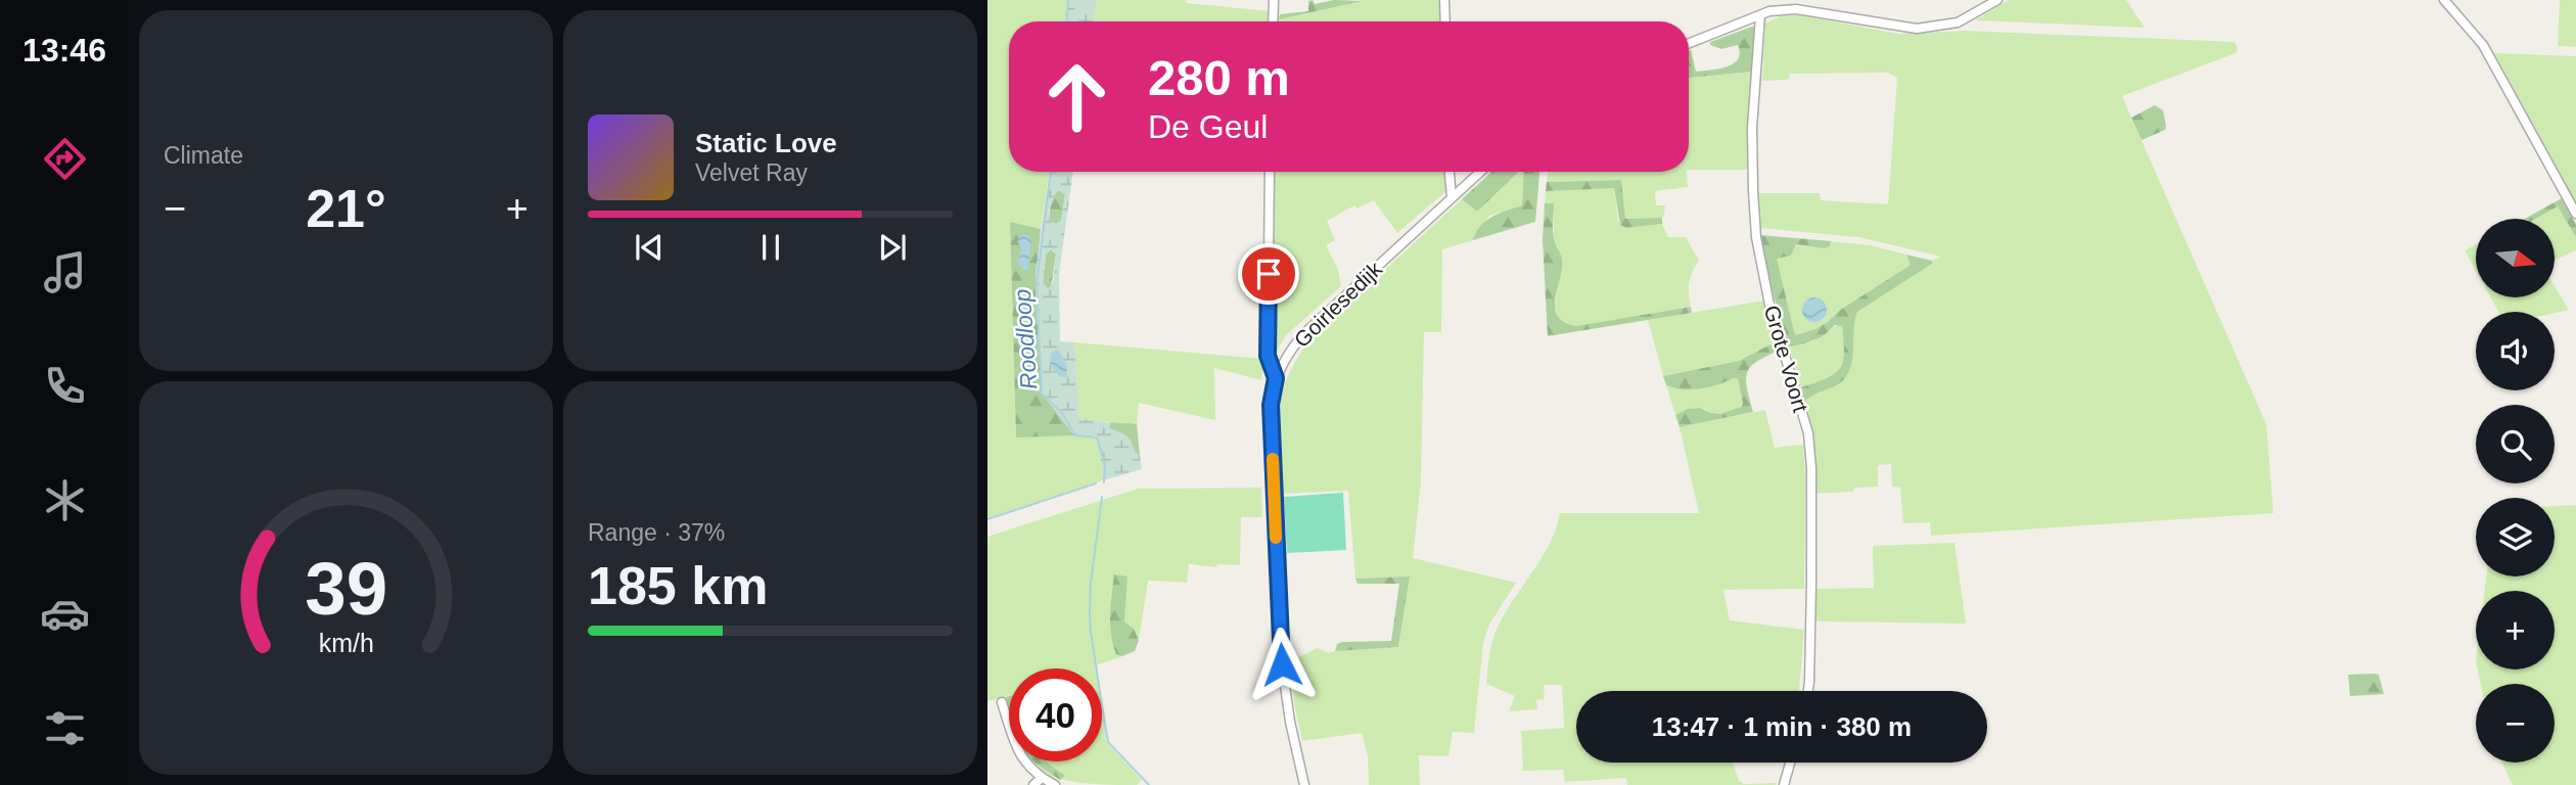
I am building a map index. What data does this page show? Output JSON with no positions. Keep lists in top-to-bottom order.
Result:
{
  "streets": {
    "street": ["Goirlesedijk", "Grote Voort"]
  },
  "water": ["Roodloop"],
  "north": "right",
  "page": {
    "tabs": "13:46",
    "tile": [
      "Climate",
      ["Range · 37%", "185 km"]
    ],
    "turn": ["280 m", "De Geul"],
    "song": ["Static Love", "Velvet Ray"],
    "heat": ["−", "21°", "+"],
    "map_buttons": ["+", "−"],
    "limit": "40",
    "trip": "13:47 · 1 min · 380 m",
    "gauge": ["39", "km/h"]
  }
}
